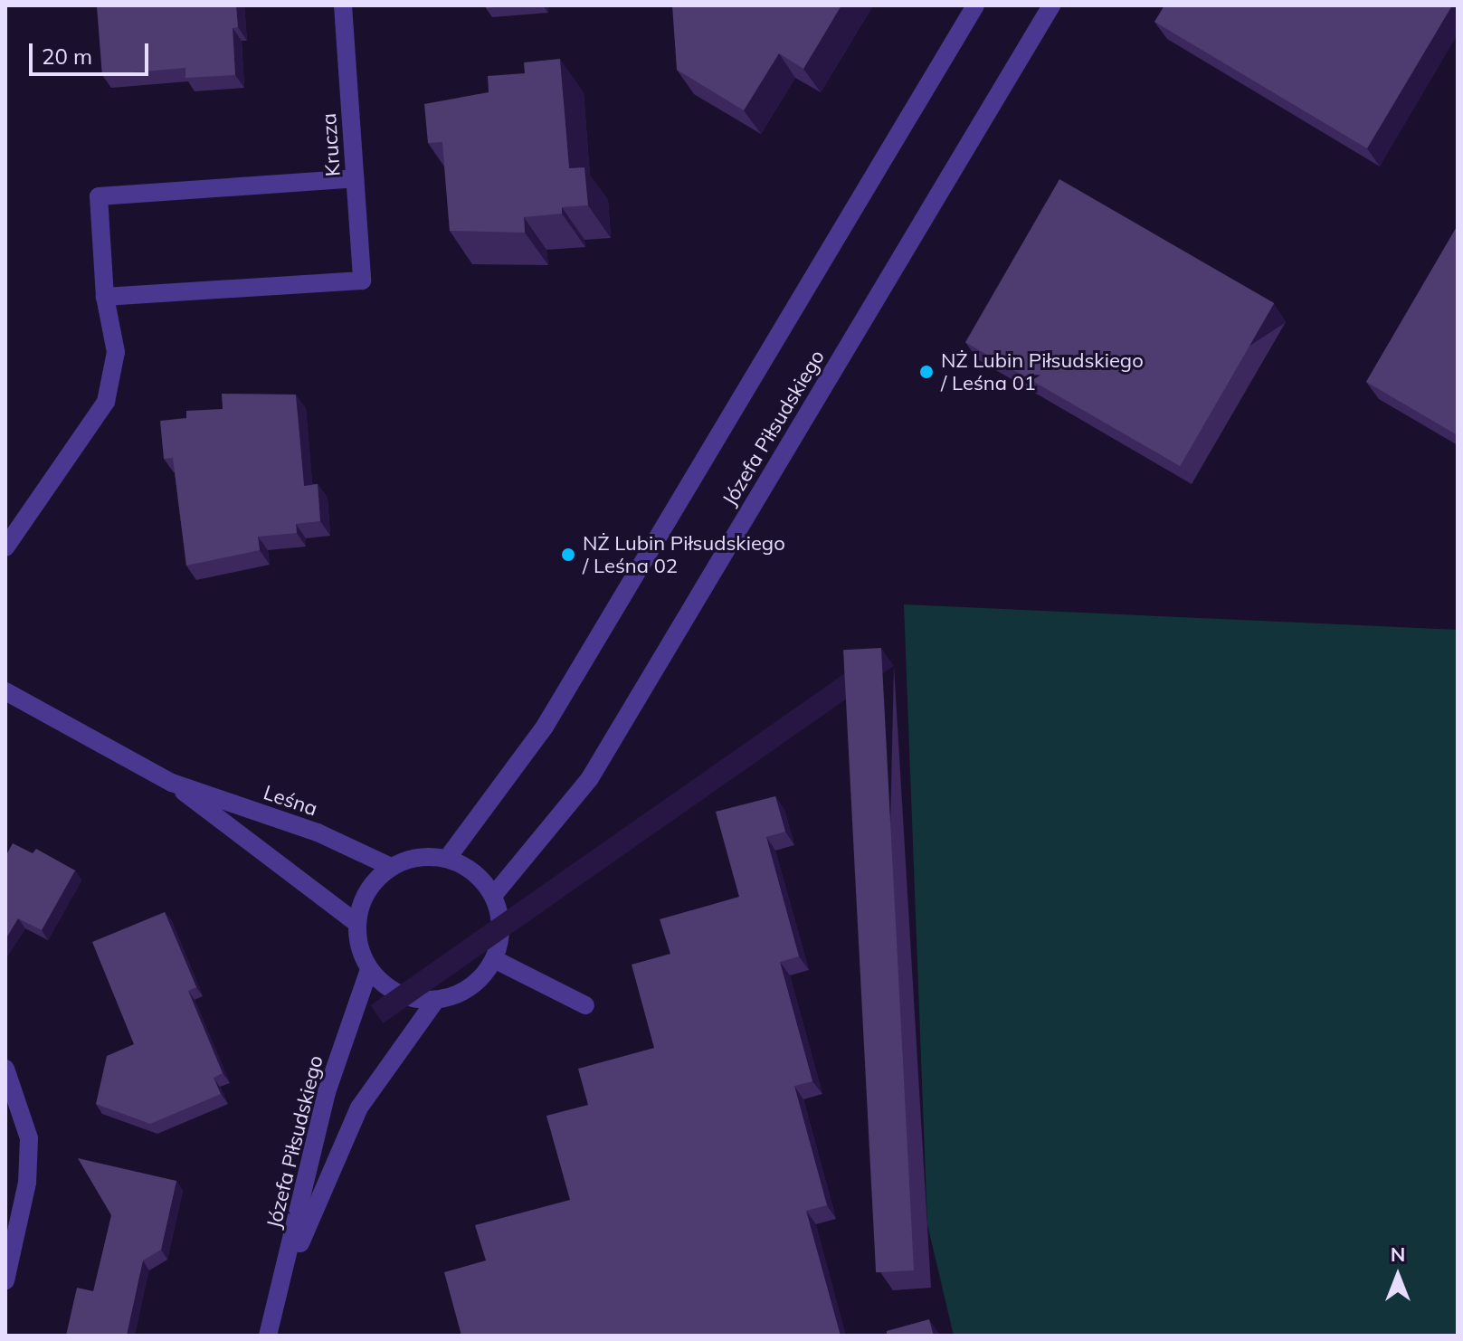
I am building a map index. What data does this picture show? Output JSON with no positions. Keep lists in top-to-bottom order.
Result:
{
  "streets": {
    "street": ["Krucza", "Józefa Piłsudskiego", "Leśna"]
  },
  "crossings": [
    ["Józefa Piłsudskiego", "Leśna"]
  ],
  "places": ["NŻ Lubin Piłsudskiego / Leśna 01", "NŻ Lubin Piłsudskiego / Leśna 02"],
  "scale_bar": "20 m",
  "north": "top"
}
